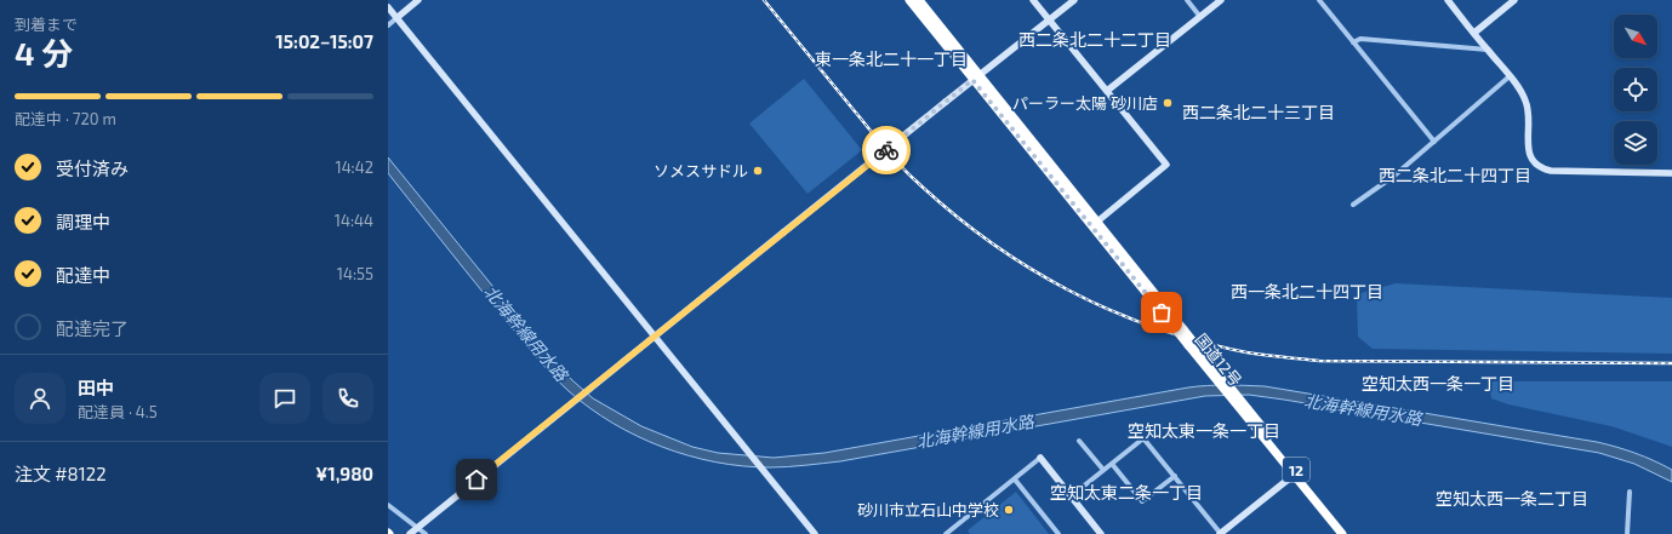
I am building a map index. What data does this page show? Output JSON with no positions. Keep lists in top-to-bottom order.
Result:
{
  "streets": {
    "highway": ["国道12号", "12"]
  },
  "districts": [
    "西二条北二十二丁目",
    "東一条北二十一丁目",
    "西二条北二十三丁目",
    "西二条北二十四丁目",
    "西一条北二十四丁目",
    "空知太西一条一丁目",
    "空知太東一条一丁目",
    "空知太東二条一丁目",
    "空知太西一条二丁目"
  ],
  "water": ["北海幹線用水路"],
  "places": ["パーラー太陽 砂川店", "ソメスサドル", "砂川市立石山中学校"],
  "north": "bottom right",
  "page": {
    "heading": ["4 分", "到着まで", "15:02–15:07"],
    "panel": [
      "田中",
      "配達員 · 4.5",
      "注文 #8122",
      "¥1,980"
    ],
    "bar": "配達中 · 720 m",
    "list": [
      ["受付済み", "14:42"],
      ["調理中", "14:44"],
      ["配達中", "14:55"],
      "配達完了"
    ]
  }
}
